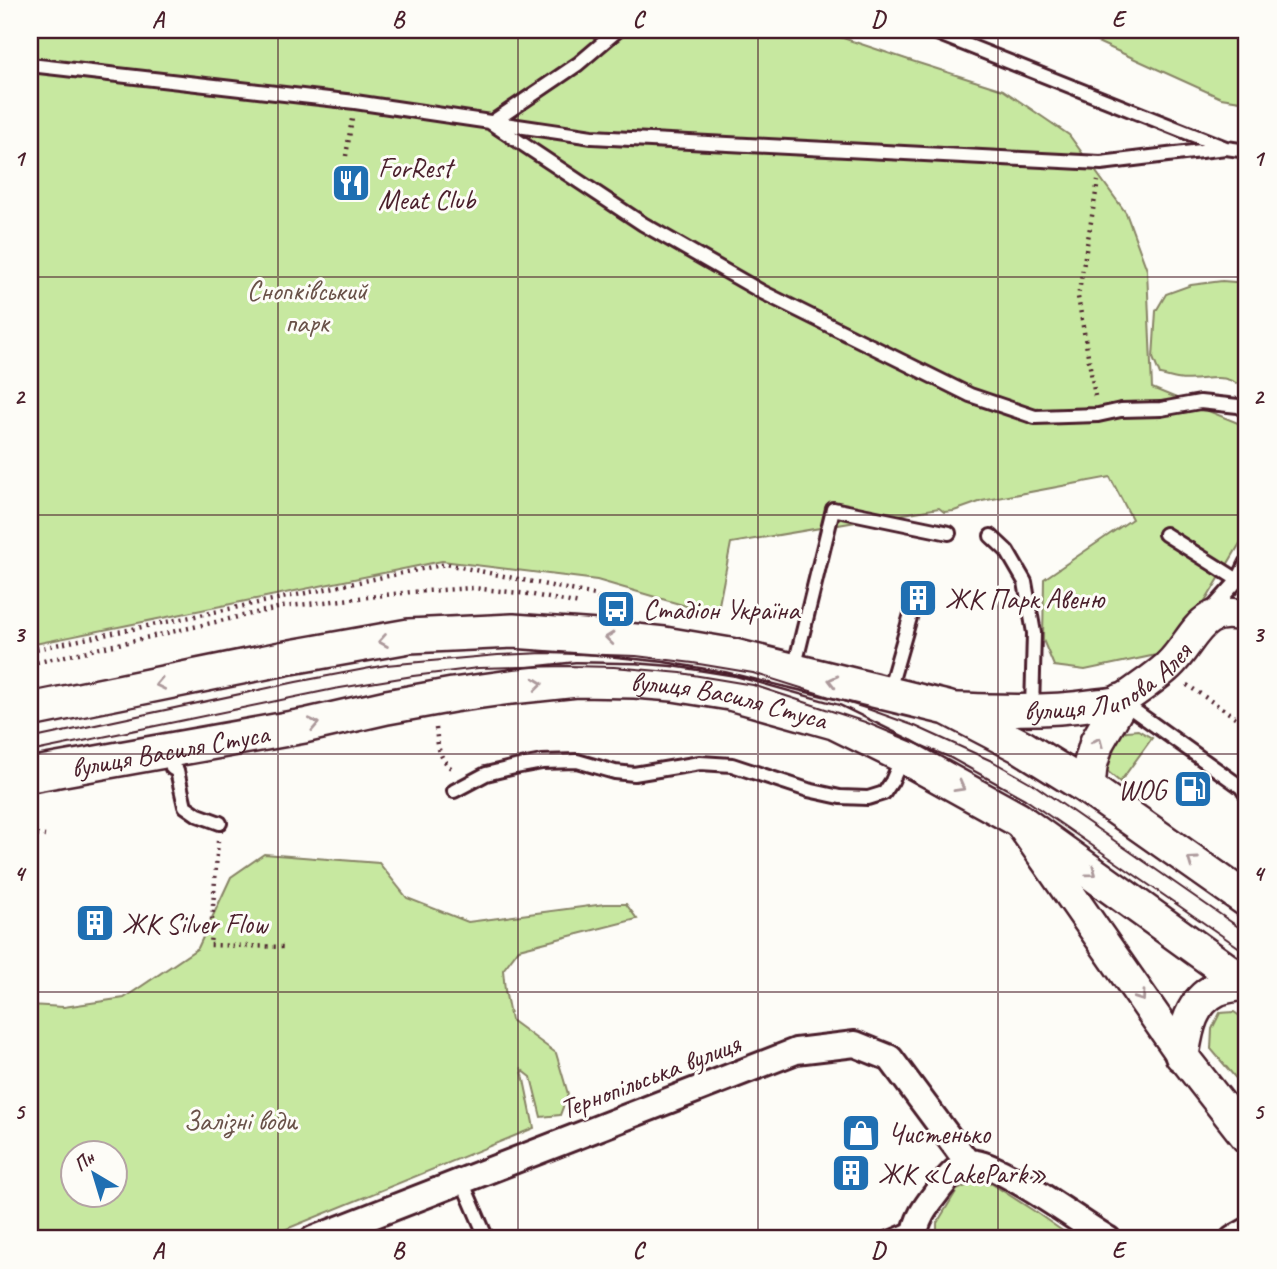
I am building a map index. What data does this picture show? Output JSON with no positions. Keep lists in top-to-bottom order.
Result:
{
  "streets": {
    "main road": ["вулиця Василя Стуса"],
    "street": ["вулиця Липова Алея", "Тернопільська вулиця"]
  },
  "crossings": [
    ["вулиця Липова Алея", "вулиця Василя Стуса"]
  ],
  "parks": ["Снопківський парк", "Залізні води"],
  "places": {
    "restaurant": ["ForRest Meat Club"],
    "building": ["ЖК Парк Авеню", "ЖК Silver Flow", "ЖК «LakePark»"],
    "bus stop": ["Стадіон Україна"],
    "fuel station": ["WOG"],
    "shop": ["Чистенько"]
  },
  "north": "top left",
  "grid": {
    "columns": [
      "A",
      "B",
      "C",
      "D",
      "E"
    ],
    "rows": [
      "1",
      "2",
      "3",
      "4",
      "5"
    ]
  }
}
